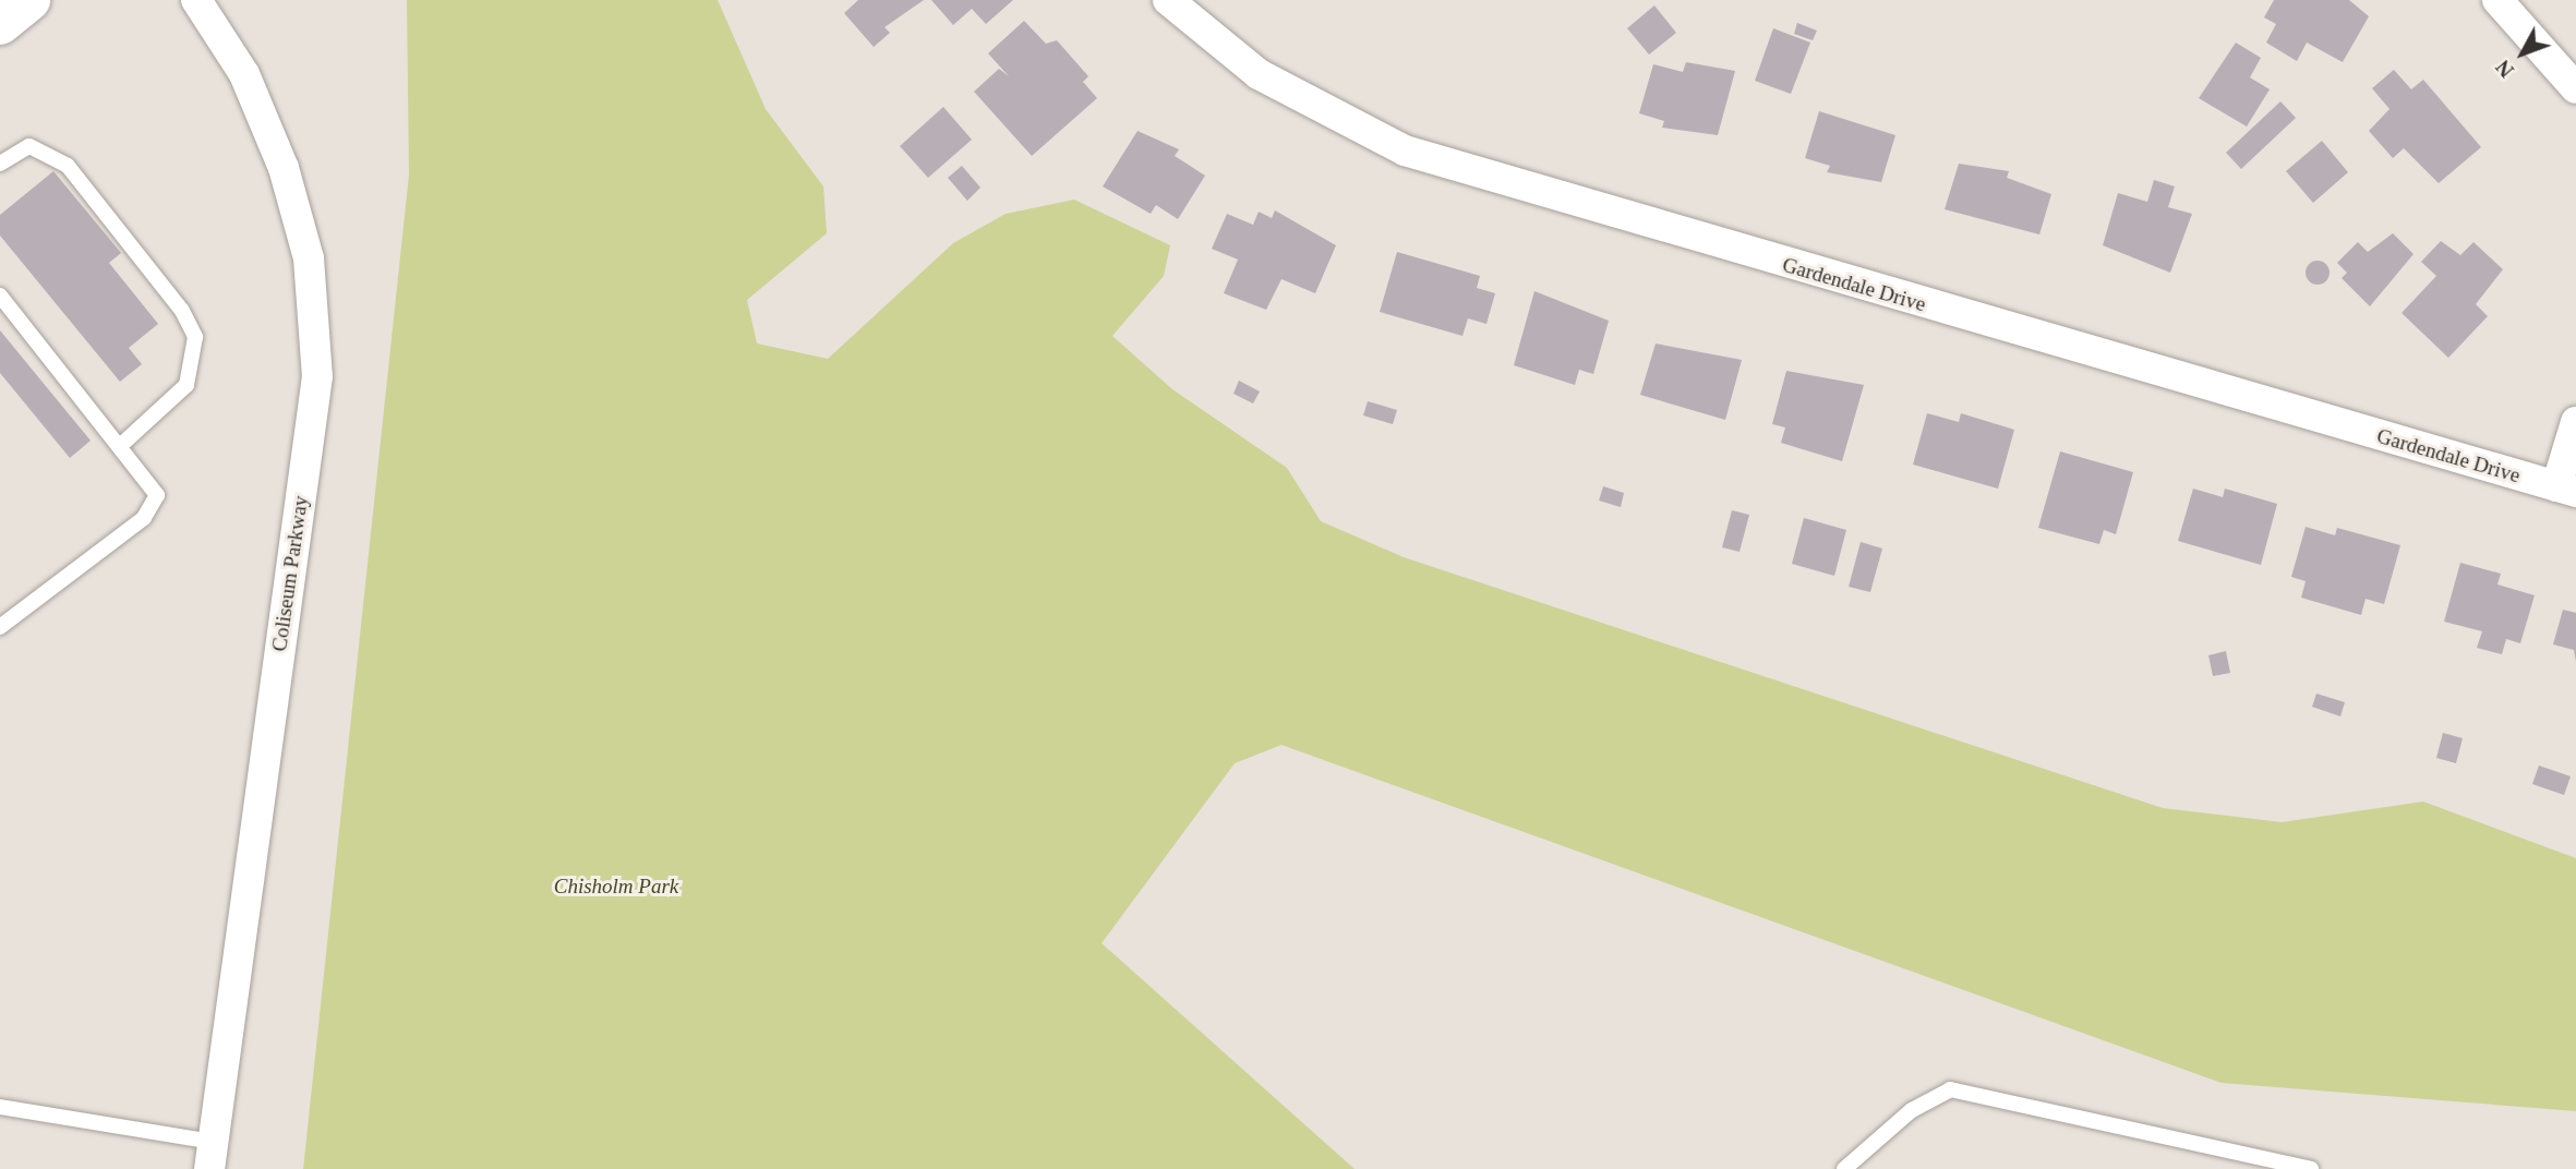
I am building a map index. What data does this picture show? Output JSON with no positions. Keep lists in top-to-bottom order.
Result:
{
  "streets": {
    "street": ["Gardendale Drive", "Coliseum Parkway"]
  },
  "parks": ["Chisholm Park"],
  "north": "bottom left"
}
